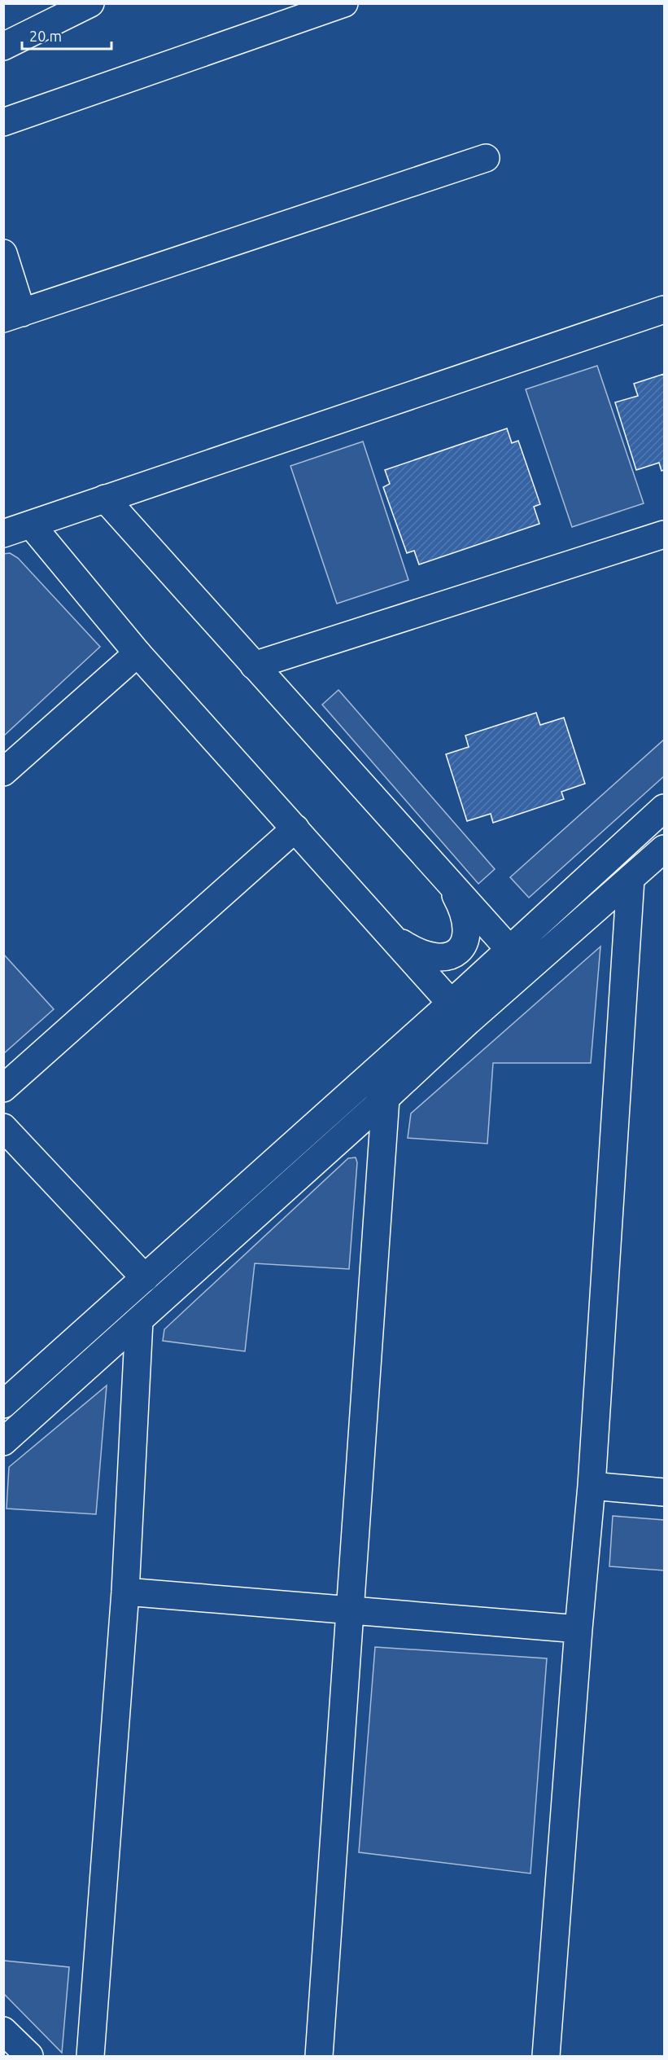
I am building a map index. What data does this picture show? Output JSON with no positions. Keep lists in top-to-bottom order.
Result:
{
  "scale_bar": "20 m"
}
